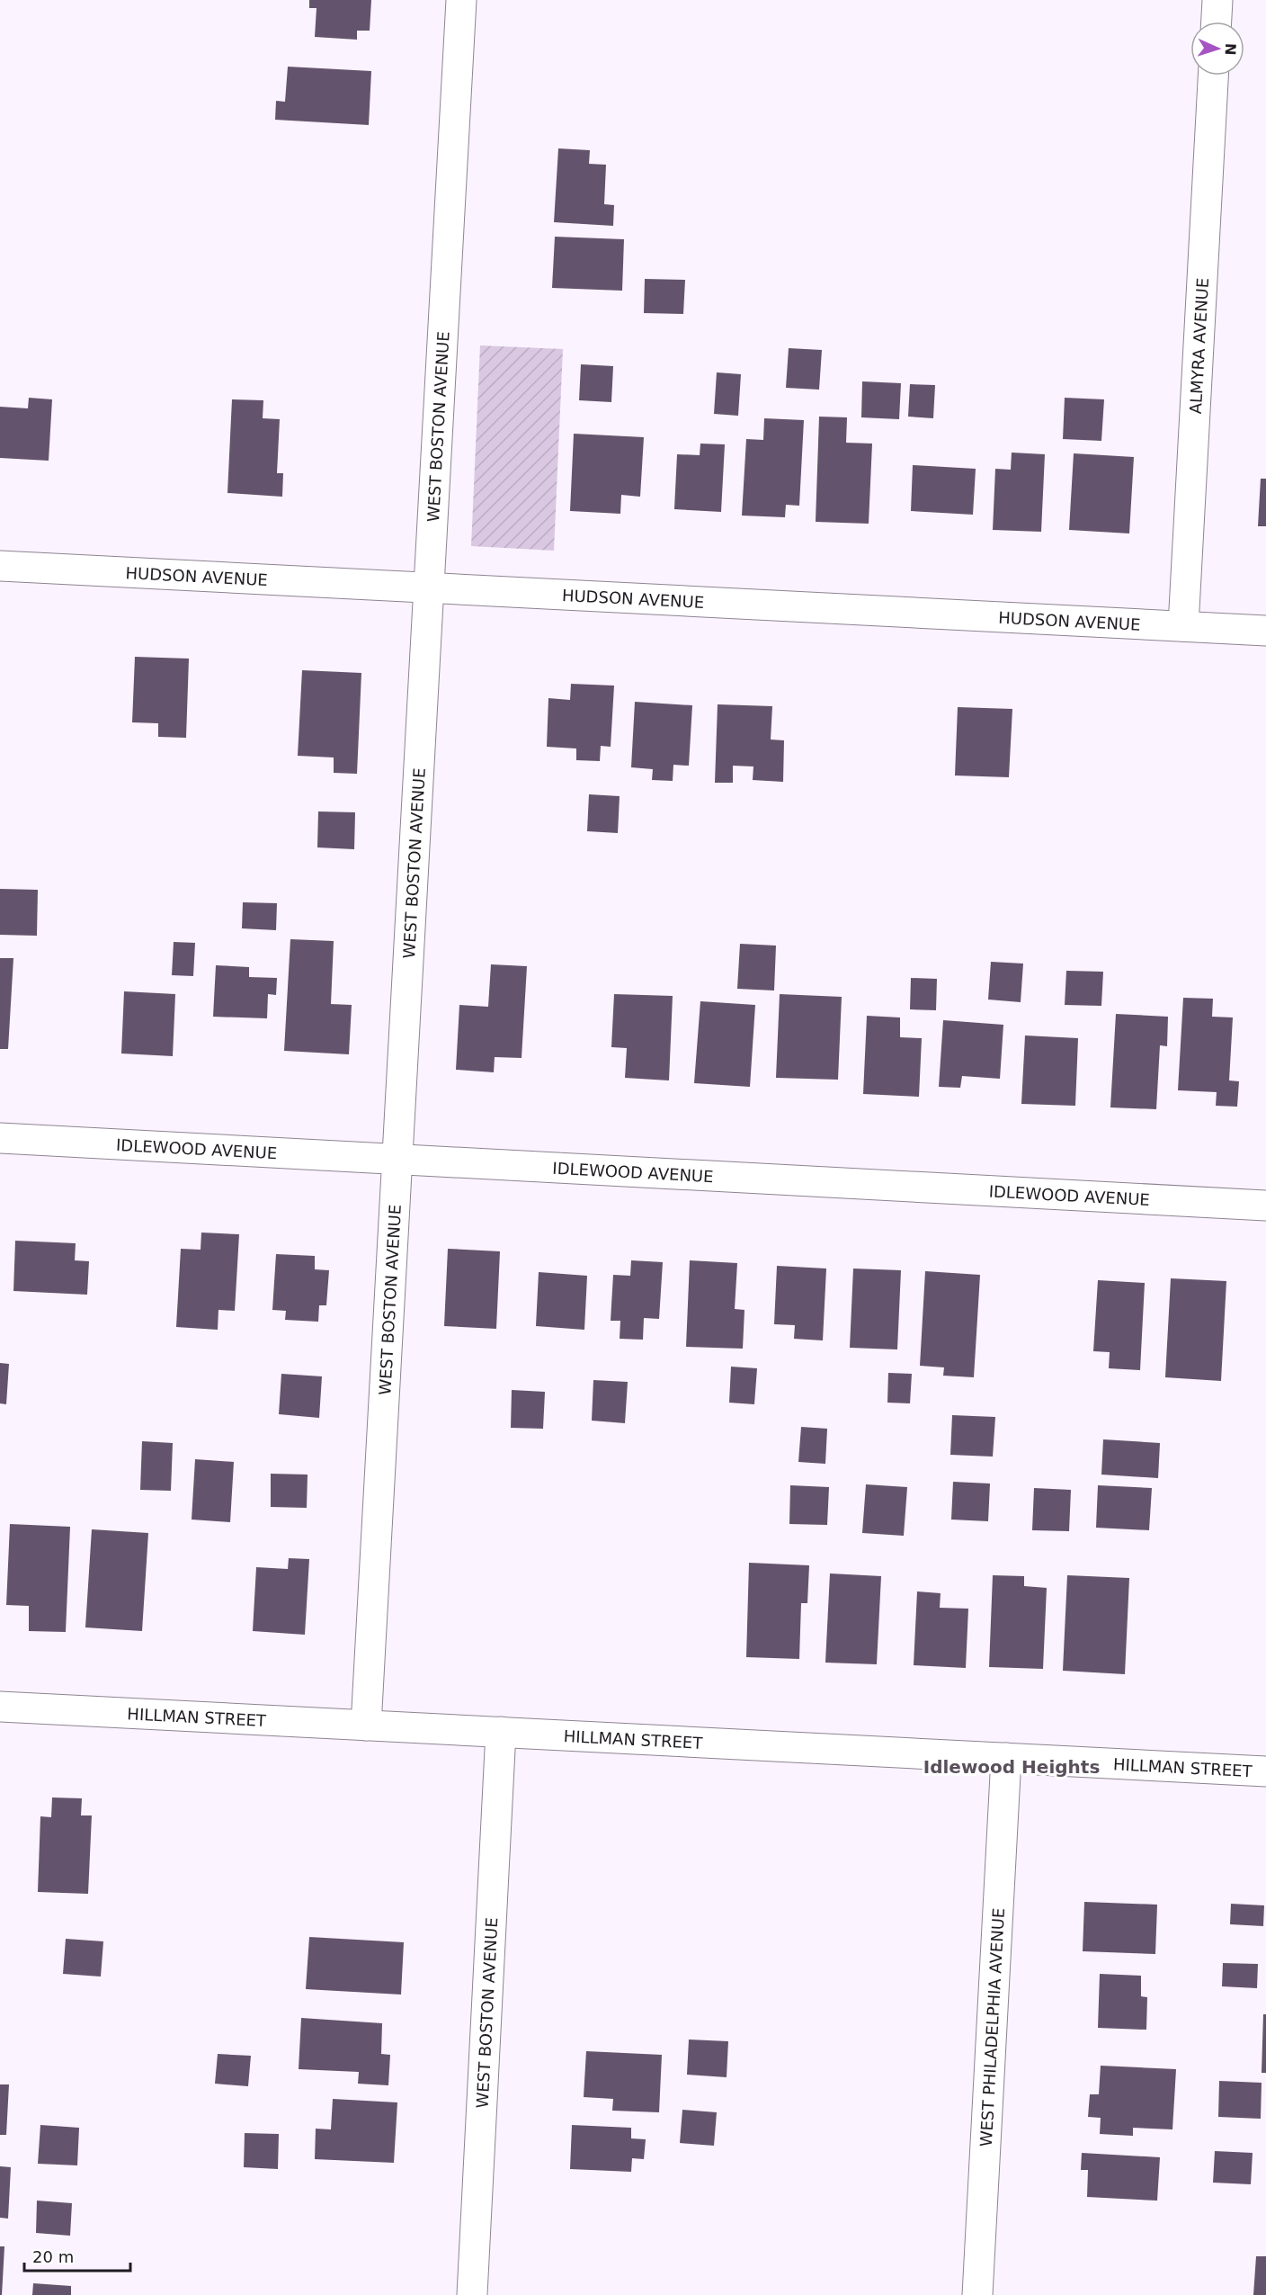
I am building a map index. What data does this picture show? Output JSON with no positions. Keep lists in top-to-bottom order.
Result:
{
  "streets": {
    "street": [
      "ALMYRA AVENUE",
      "WEST BOSTON AVENUE",
      "HUDSON AVENUE",
      "IDLEWOOD AVENUE",
      "HILLMAN STREET",
      "WEST PHILADELPHIA AVENUE"
    ]
  },
  "crossings": [
    ["ALMYRA AVENUE", "HUDSON AVENUE"],
    ["WEST BOSTON AVENUE", "HUDSON AVENUE"],
    ["WEST BOSTON AVENUE", "IDLEWOOD AVENUE"],
    ["WEST BOSTON AVENUE", "HILLMAN STREET"],
    ["HILLMAN STREET", "WEST PHILADELPHIA AVENUE"]
  ],
  "districts": ["Idlewood Heights"],
  "scale_bar": "20 m",
  "north": "right"
}
